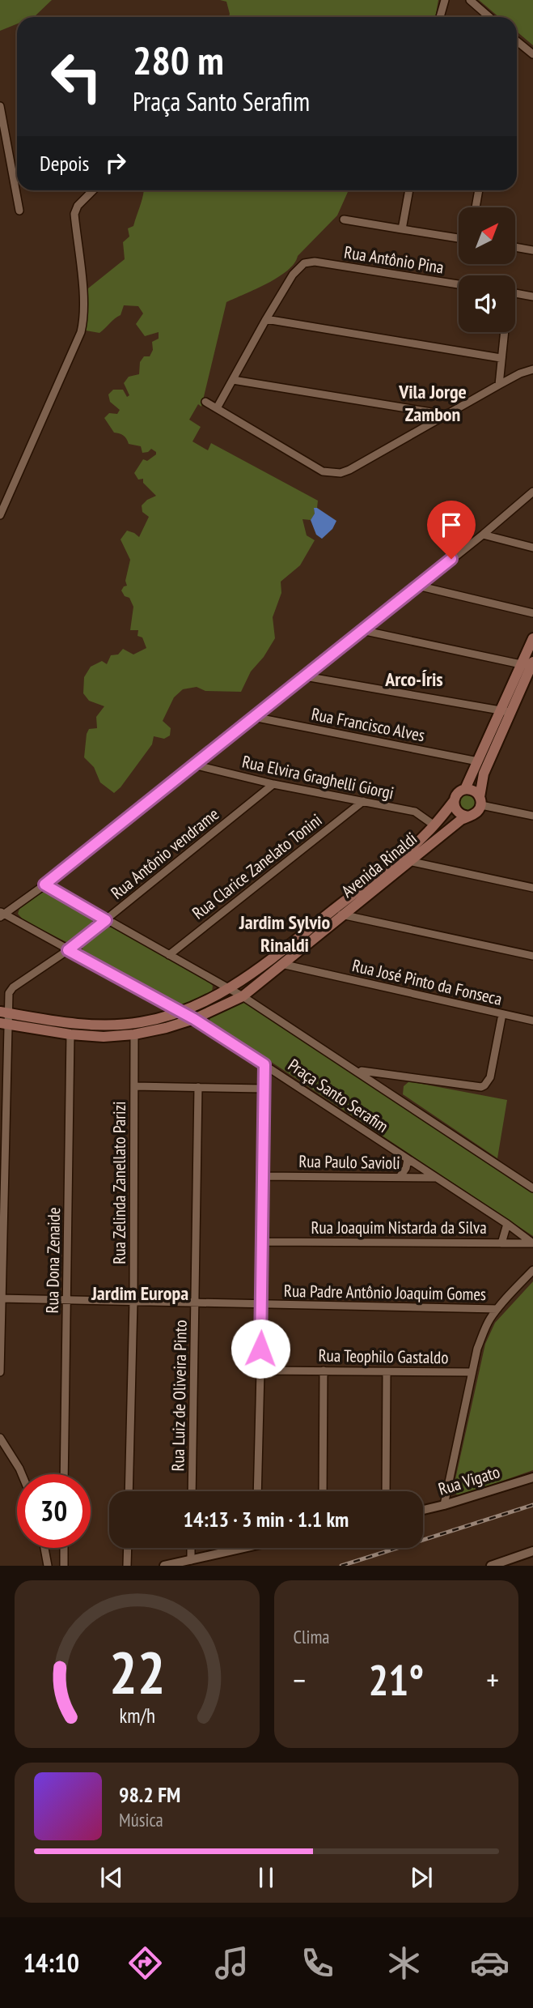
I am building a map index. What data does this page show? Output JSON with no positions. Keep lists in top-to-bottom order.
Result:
{
  "streets": {
    "main road": ["Avenida Rinaldi"],
    "street": [
      "Rua Antônio Pina",
      "Rua Francisco Alves",
      "Rua Elvira Graghelli Giorgi",
      "Rua Antônio vendrame",
      "Rua Clarice Zanelato Tonini",
      "Rua José Pinto da Fonseca",
      "Praça Santo Serafim",
      "Rua Paulo Savioli",
      "Rua Zelinda Zanellato Parizi",
      "Rua Joaquim Nistarda da Silva",
      "Rua Dona Zenaide",
      "Rua Padre Antônio Joaquim Gomes",
      "Rua Teophilo Gastaldo",
      "Rua Luiz de Oliveira Pinto",
      "Rua Vigato"
    ]
  },
  "crossings": [
    ["Rua Elvira Graghelli Giorgi", "Rua Antônio vendrame"],
    ["Rua Elvira Graghelli Giorgi", "Avenida Rinaldi"],
    ["Rua Elvira Graghelli Giorgi", "Rua Clarice Zanelato Tonini"],
    ["Rua Antônio vendrame", "Avenida Rinaldi"],
    ["Rua Antônio vendrame", "Praça Santo Serafim"],
    ["Rua Antônio vendrame", "Rua Padre Antônio Joaquim Gomes"],
    ["Avenida Rinaldi", "Rua José Pinto da Fonseca"],
    ["Avenida Rinaldi", "Praça Santo Serafim"],
    ["Avenida Rinaldi", "Rua Zelinda Zanellato Parizi"],
    ["Avenida Rinaldi", "Rua Dona Zenaide"],
    ["Rua Clarice Zanelato Tonini", "Praça Santo Serafim"],
    ["Praça Santo Serafim", "Rua Paulo Savioli"],
    ["Praça Santo Serafim", "Rua Joaquim Nistarda da Silva"],
    ["Rua Zelinda Zanellato Parizi", "Rua Padre Antônio Joaquim Gomes"],
    ["Rua Dona Zenaide", "Rua Padre Antônio Joaquim Gomes"],
    ["Rua Padre Antônio Joaquim Gomes", "Rua Luiz de Oliveira Pinto"]
  ],
  "districts": [
    "Vila Jorge Zambon",
    "Arco-Íris",
    "Jardim Sylvio Rinaldi",
    "Jardim Europa"
  ],
  "north": "top right",
  "page": {
    "turn": ["280 m", "Praça Santo Serafim"],
    "then": "Depois",
    "limit": "30",
    "trip": "14:13 · 3 min · 1.1 km",
    "tile": "Clima",
    "heat": ["−", "21°", "+"],
    "song": ["98.2 FM", "Música"],
    "tabs": "14:10",
    "gauge": ["22", "km/h"]
  }
}
